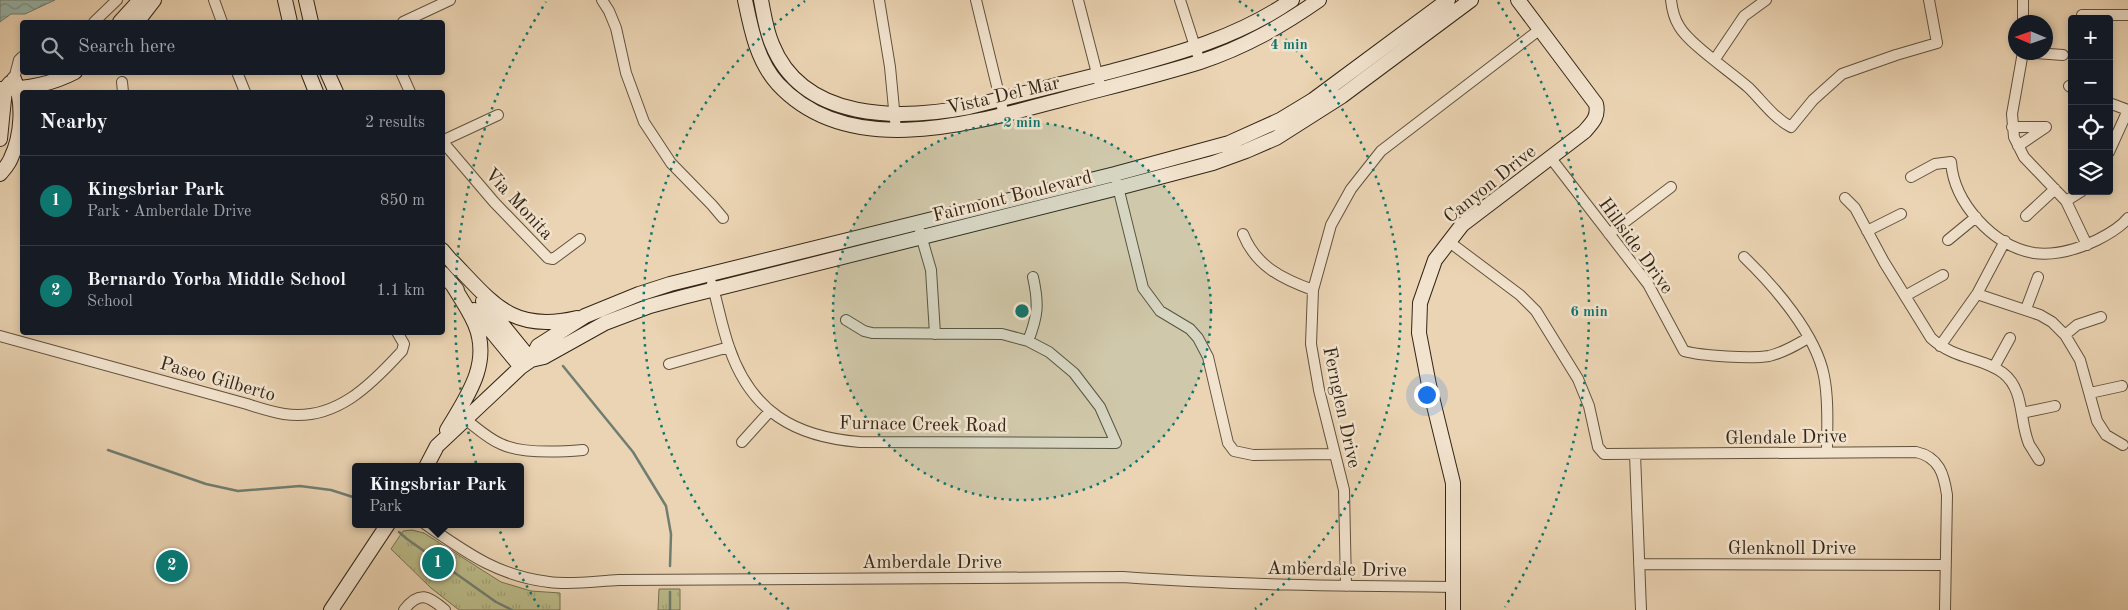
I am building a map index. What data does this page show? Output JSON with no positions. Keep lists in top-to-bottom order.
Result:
{
  "streets": {
    "street": [
      "Vista Del Mar",
      "Canyon Drive",
      "Fairmont Boulevard",
      "Via Monita",
      "Hillside Drive",
      "Paseo Gilberto",
      "Fernglen Drive",
      "Furnace Creek Road",
      "Glendale Drive",
      "Glenknoll Drive",
      "Amberdale Drive"
    ]
  },
  "crossings": [
    ["Canyon Drive", "Hillside Drive"],
    ["Canyon Drive", "Fernglen Drive"],
    ["Canyon Drive", "Glendale Drive"],
    ["Canyon Drive", "Amberdale Drive"],
    ["Fairmont Boulevard", "Furnace Creek Road"],
    ["Fernglen Drive", "Amberdale Drive"],
    ["Glendale Drive", "Glenknoll Drive"]
  ],
  "north": "left",
  "page": {
    "map_buttons": ["+", "−"],
    "search": "Search here",
    "heading": ["Nearby", "2 results"],
    "list": [
      {
        "mark": "1",
        "name": "Kingsbriar Park",
        "note": "Park · Amberdale Drive",
        "value": "850 m"
      },
      {
        "mark": "2",
        "name": "Bernardo Yorba Middle School",
        "note": "School",
        "value": "1.1 km"
      }
    ],
    "popup": ["Kingsbriar Park", "Park"],
    "pins": ["1", "2"]
  },
  "rings": ["4 min", "2 min", "6 min"]
}
